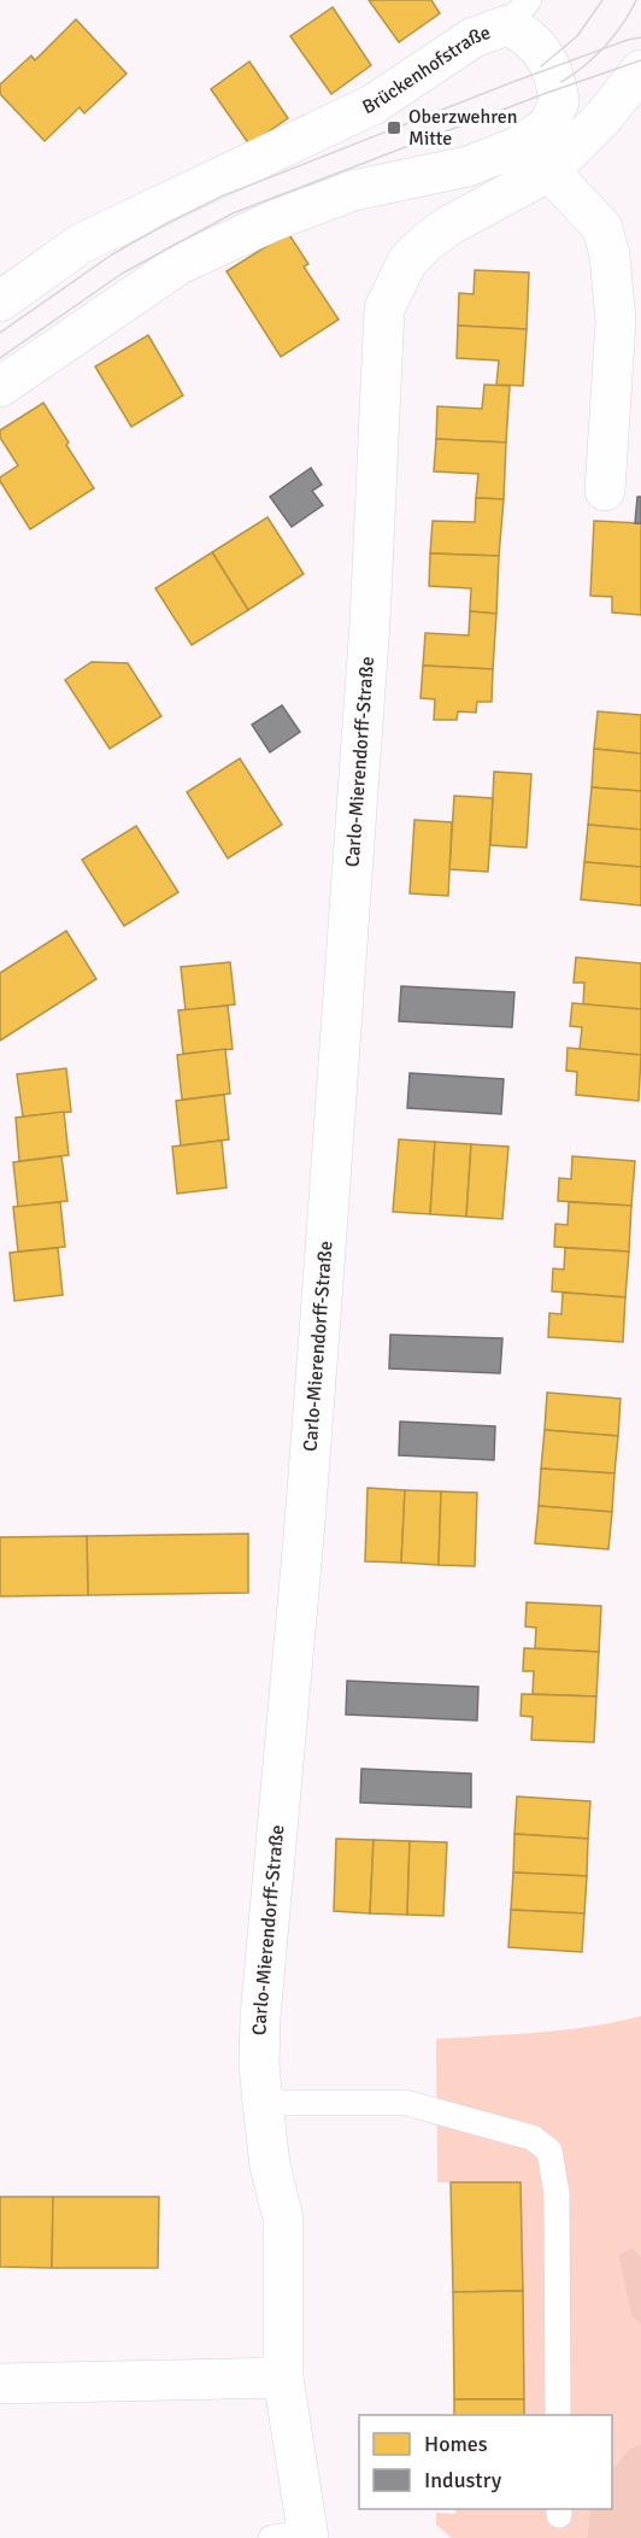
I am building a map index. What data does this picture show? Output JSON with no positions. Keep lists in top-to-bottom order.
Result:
{
  "streets": {
    "street": ["Brückenhofstraße", "Carlo-Mierendorff-Straße"]
  },
  "places": {
    "transit": ["Oberzwehren Mitte"]
  },
  "legend": ["Homes", "Industry"]
}
